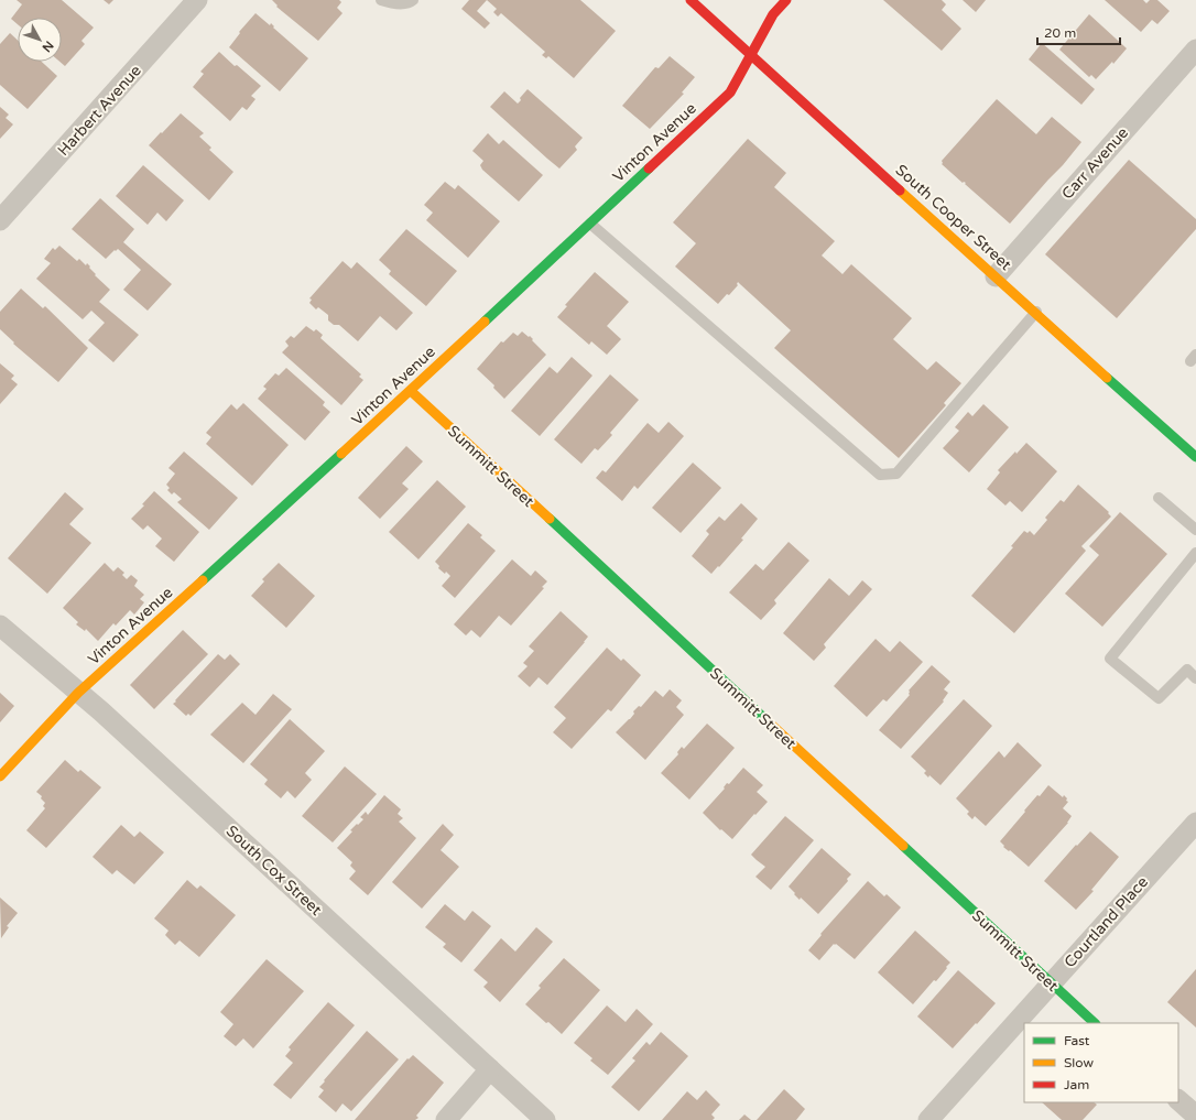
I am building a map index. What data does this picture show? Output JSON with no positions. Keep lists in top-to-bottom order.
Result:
{
  "streets": {
    "street": [
      "Harbert Avenue",
      "Vinton Avenue",
      "Carr Avenue",
      "South Cooper Street",
      "Summitt Street",
      "South Cox Street",
      "Courtland Place"
    ]
  },
  "crossings": [
    ["Vinton Avenue", "South Cooper Street"],
    ["Vinton Avenue", "Summitt Street"],
    ["Vinton Avenue", "South Cox Street"],
    ["Carr Avenue", "South Cooper Street"],
    ["Summitt Street", "Courtland Place"]
  ],
  "legend": ["Fast", "Slow", "Jam"],
  "scale_bar": "20 m",
  "north": "bottom right"
}
